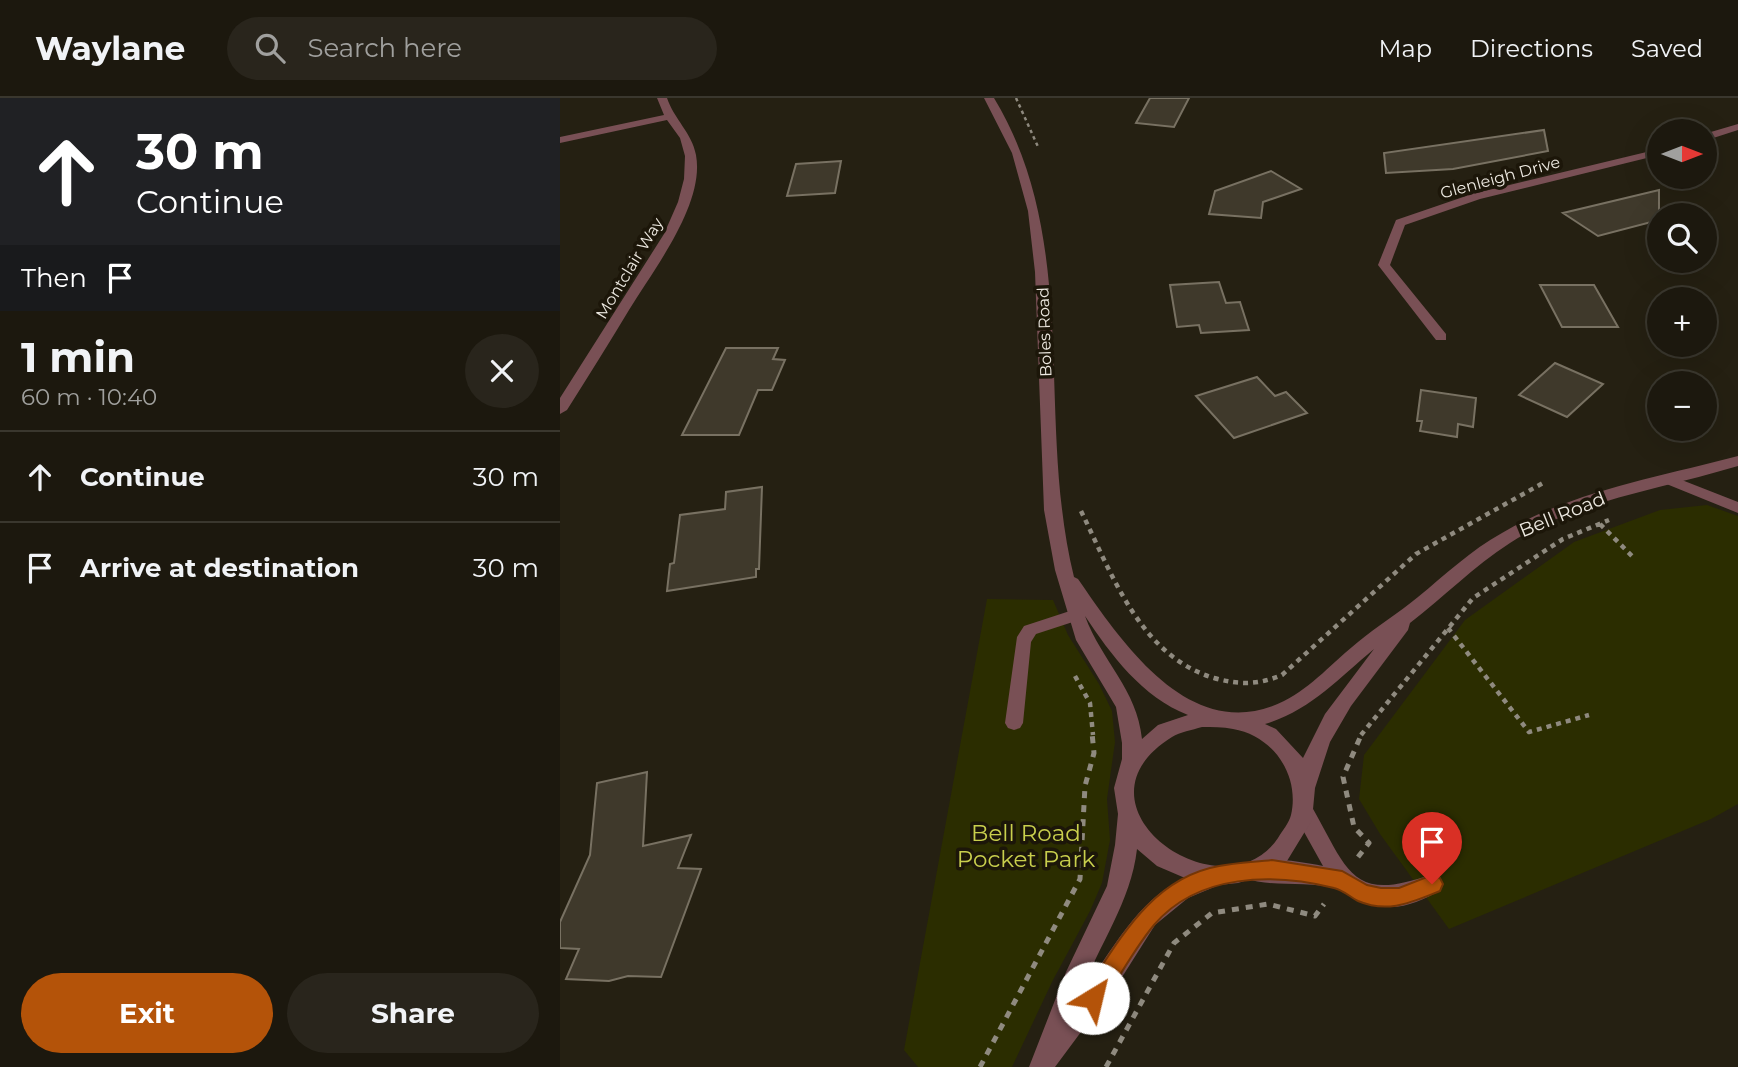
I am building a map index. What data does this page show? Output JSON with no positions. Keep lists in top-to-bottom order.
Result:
{
  "streets": {
    "street": [
      "Glenleigh Drive",
      "Montclair Way",
      "Boles Road",
      "Bell Road"
    ]
  },
  "crossings": [
    ["Boles Road", "Bell Road"]
  ],
  "parks": ["Bell Road Pocket Park"],
  "north": "right",
  "page": {
    "header": "Waylane",
    "search": "Search here",
    "nav": ["Map", "Directions", "Saved"],
    "turn": ["30 m", "Continue"],
    "map_buttons": ["+", "−"],
    "then": "Then",
    "heading": ["1 min", "60 m · 10:40"],
    "list": [
      {
        "name": "Continue",
        "value": "30 m"
      },
      {
        "name": "Arrive at destination",
        "value": "30 m"
      }
    ],
    "buttons": ["Exit", "Share"]
  }
}
